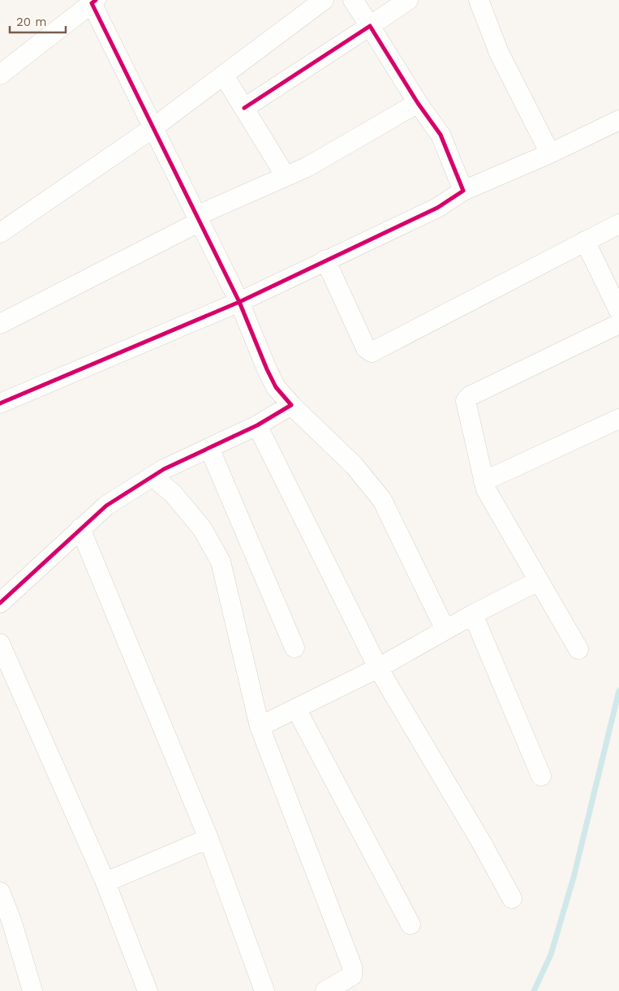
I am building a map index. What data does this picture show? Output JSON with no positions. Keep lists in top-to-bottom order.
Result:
{
  "scale_bar": "20 m"
}
